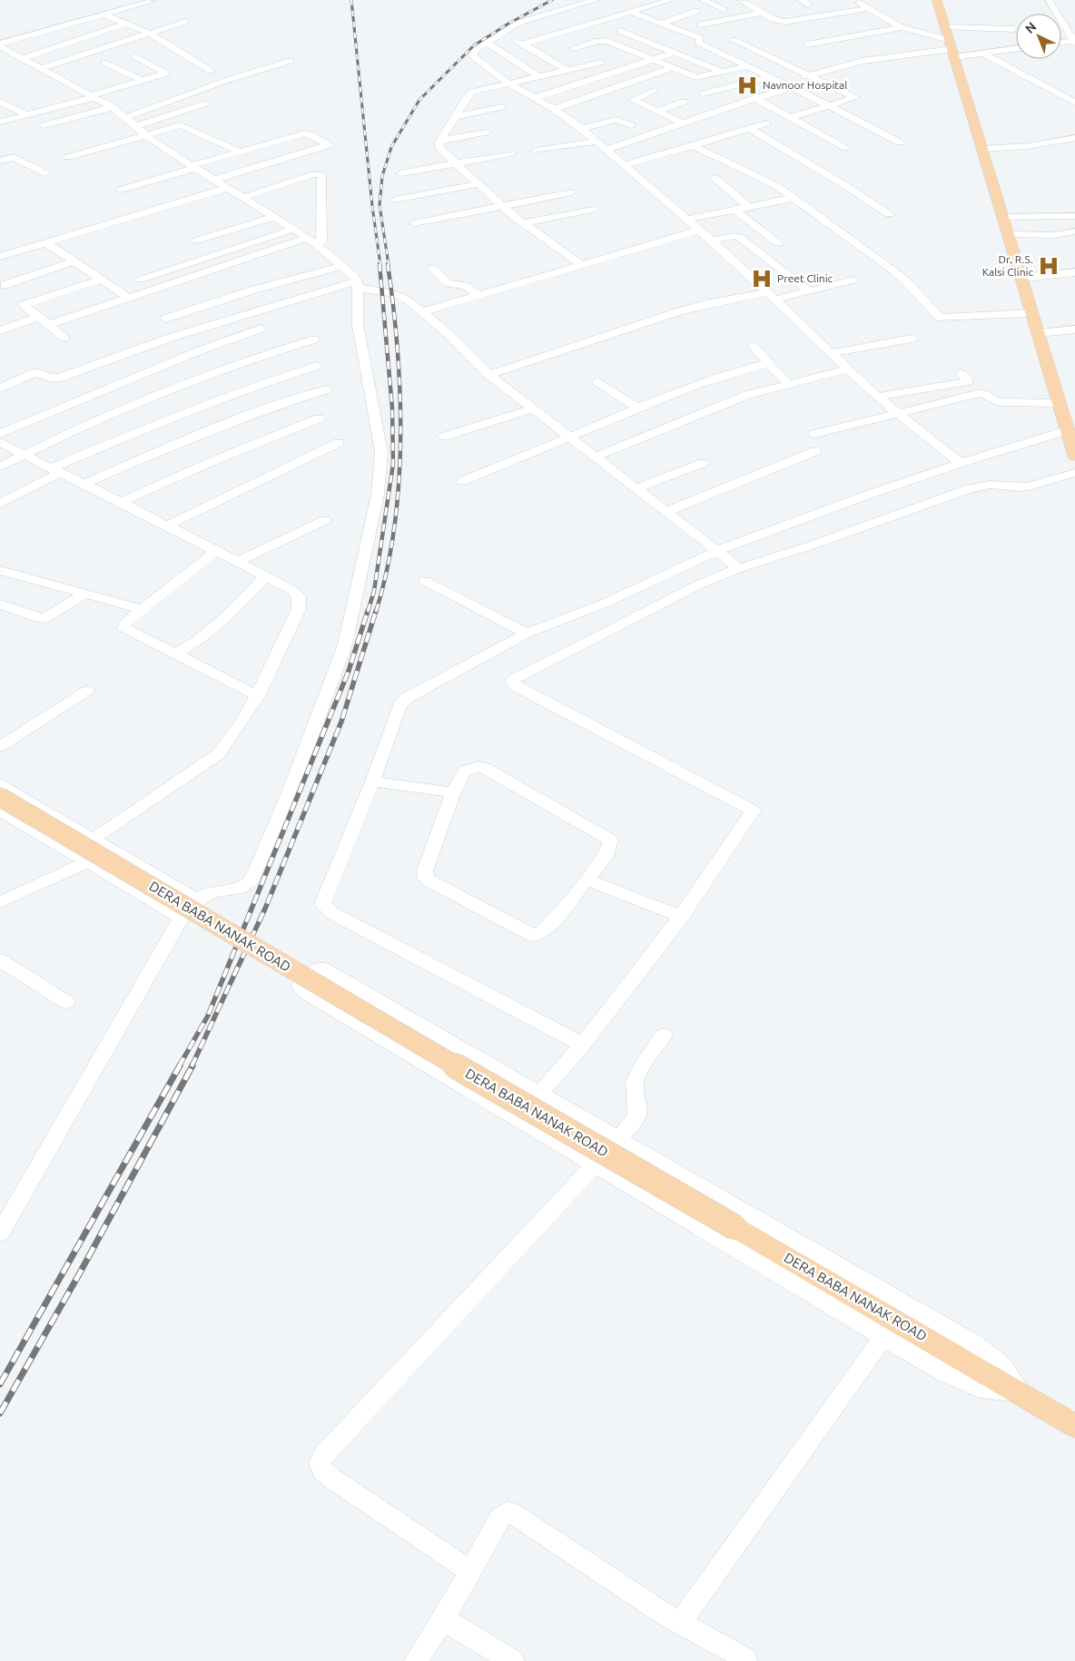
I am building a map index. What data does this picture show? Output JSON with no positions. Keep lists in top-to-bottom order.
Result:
{
  "streets": {
    "main road": ["DERA BABA NANAK ROAD"]
  },
  "places": {
    "hospital": ["Navnoor Hospital", "Dr. R.S. Kalsi Clinic", "Preet Clinic"]
  },
  "north": "top left"
}
